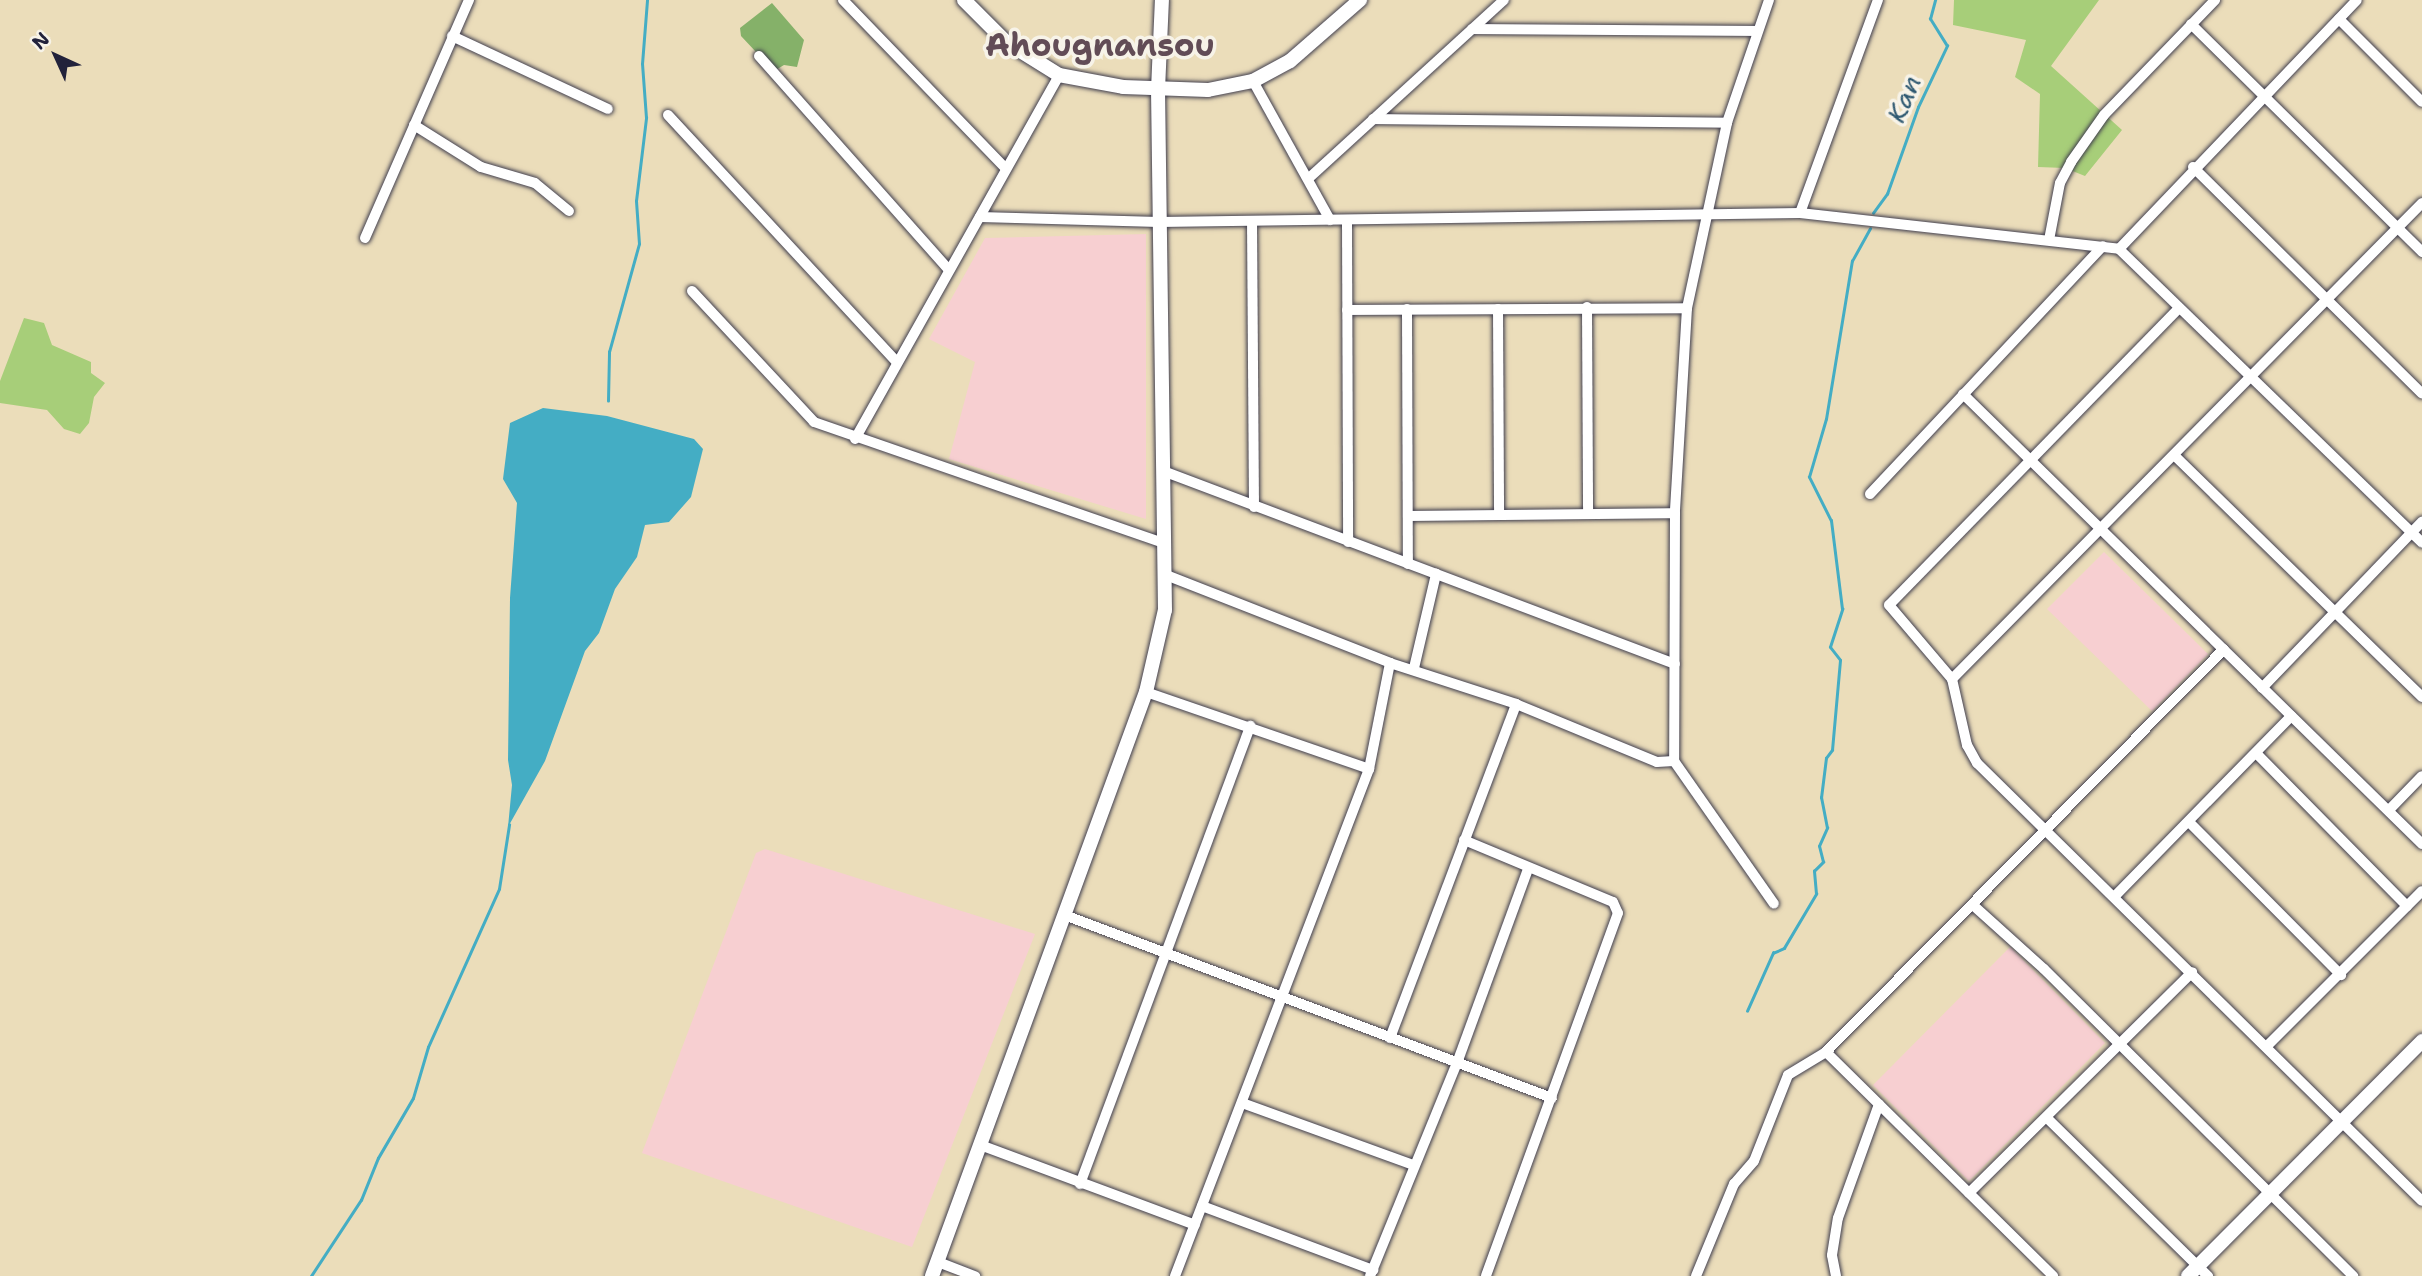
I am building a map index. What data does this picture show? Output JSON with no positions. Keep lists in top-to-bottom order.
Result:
{
  "districts": ["Ahougnansou"],
  "water": ["Kan"],
  "north": "top left"
}
